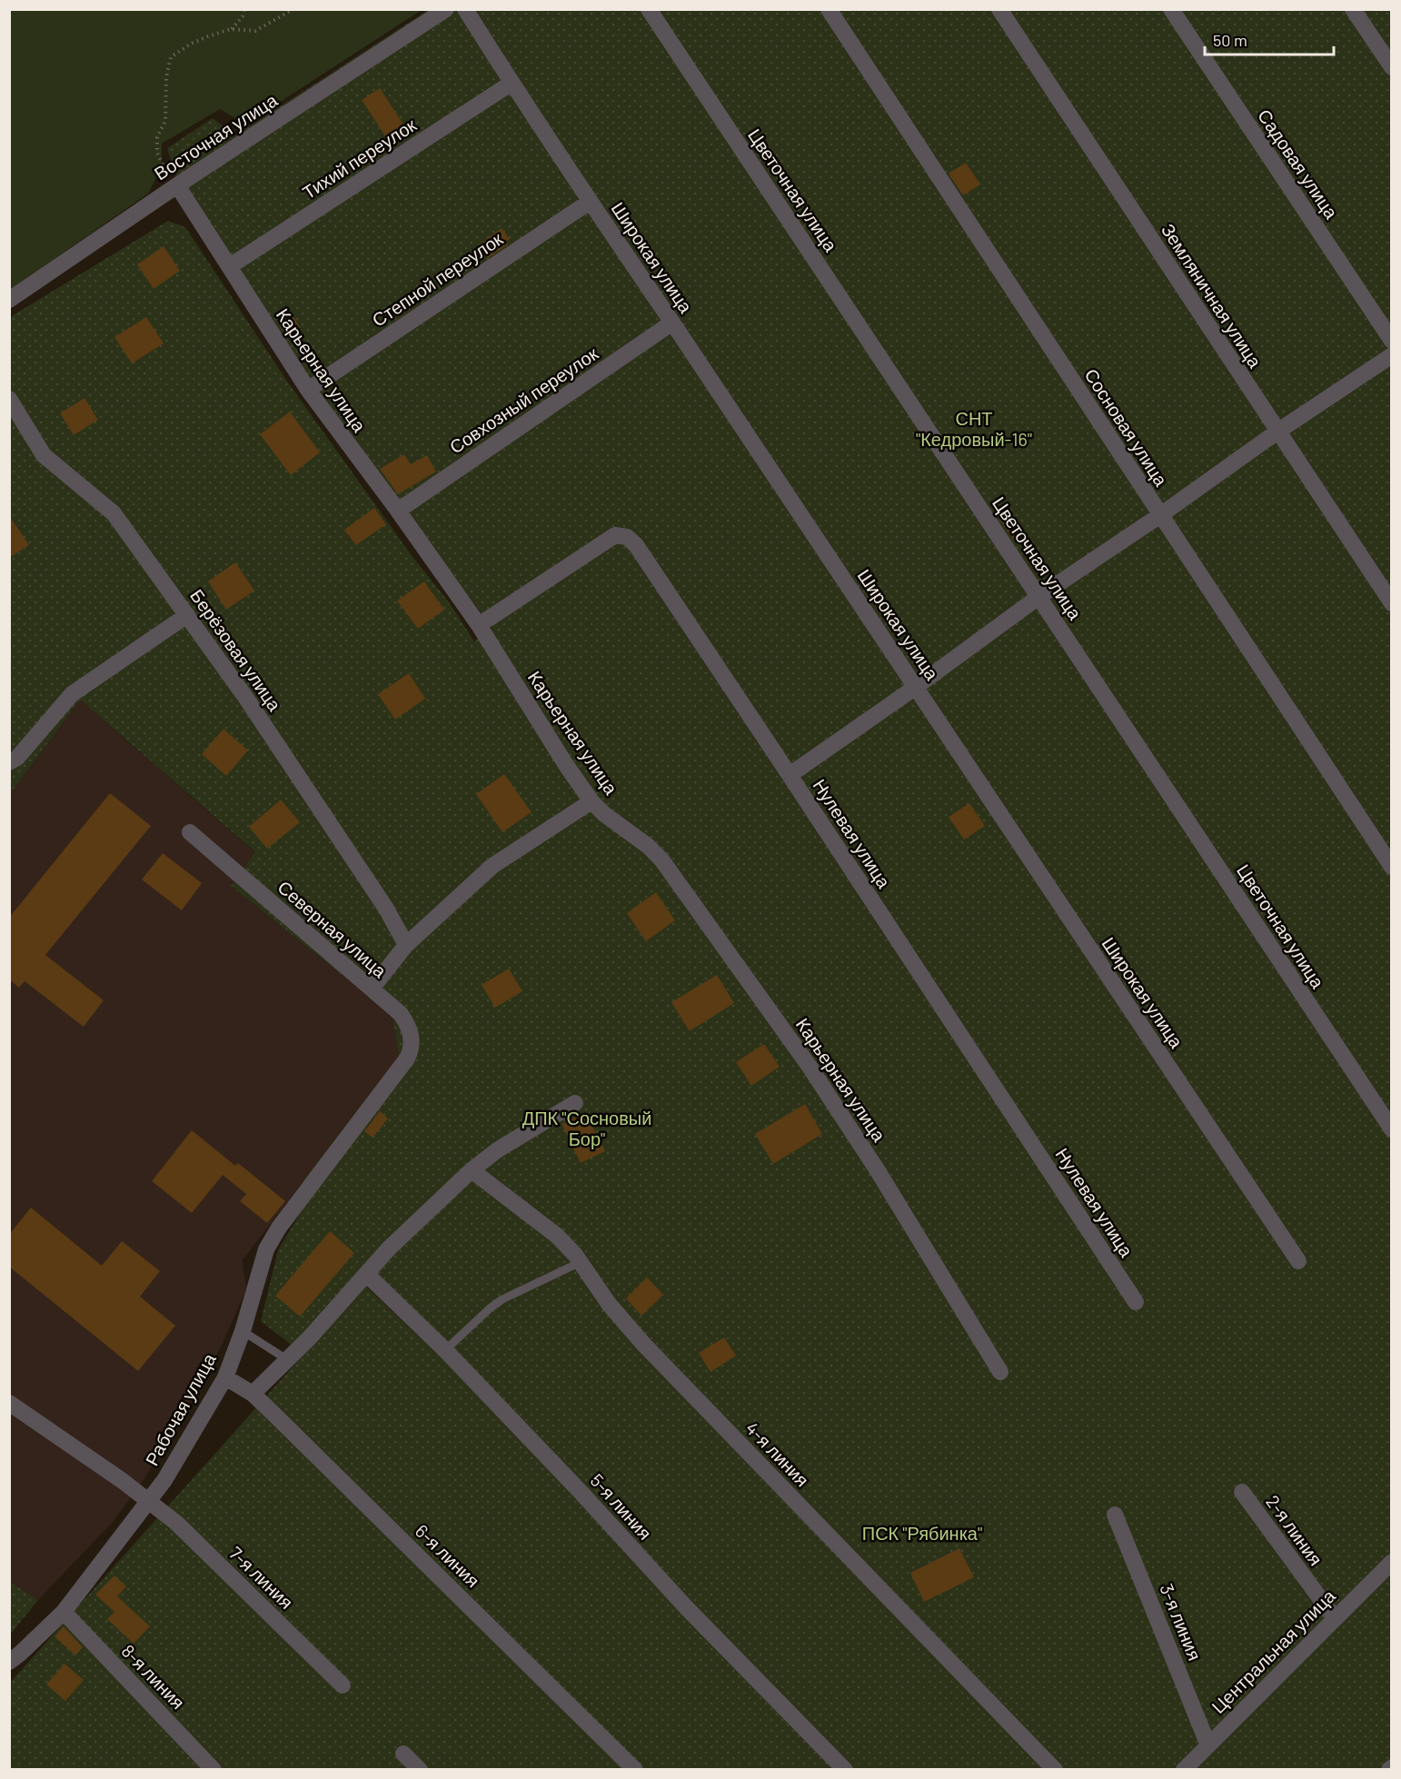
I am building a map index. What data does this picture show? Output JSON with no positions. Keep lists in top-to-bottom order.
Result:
{
  "streets": {
    "street": [
      "Восточная улица",
      "Тихий переулок",
      "Садовая улица",
      "Цветочная улица",
      "Широкая улица",
      "Степной переулок",
      "Земляничная улица",
      "Карьерная улица",
      "Совхозный переулок",
      "Сосновая улица",
      "Берёзовая улица",
      "Нулевая улица",
      "Северная улица",
      "Рабочая улица",
      "4-я линия",
      "5-я линия",
      "2-я линия",
      "6-я линия",
      "7-я линия",
      "3-я линия",
      "Центральная улица",
      "8-я линия"
    ]
  },
  "crossings": [
    ["Восточная улица", "Карьерная улица"],
    ["Тихий переулок", "Широкая улица"],
    ["Тихий переулок", "Карьерная улица"],
    ["Широкая улица", "Степной переулок"],
    ["Широкая улица", "Совхозный переулок"],
    ["Степной переулок", "Карьерная улица"],
    ["Карьерная улица", "Совхозный переулок"],
    ["Карьерная улица", "Нулевая улица"],
    ["Северная улица", "Рабочая улица"],
    ["Рабочая улица", "6-я линия"],
    ["Рабочая улица", "7-я линия"],
    ["Рабочая улица", "8-я линия"],
    ["2-я линия", "Центральная улица"],
    ["3-я линия", "Центральная улица"]
  ],
  "parks": ["СНТ \"Кедровый-16\"", "ДПК \"Сосновый Бор\"", "ПСК \"Рябинка\""],
  "scale_bar": "50 m"
}
